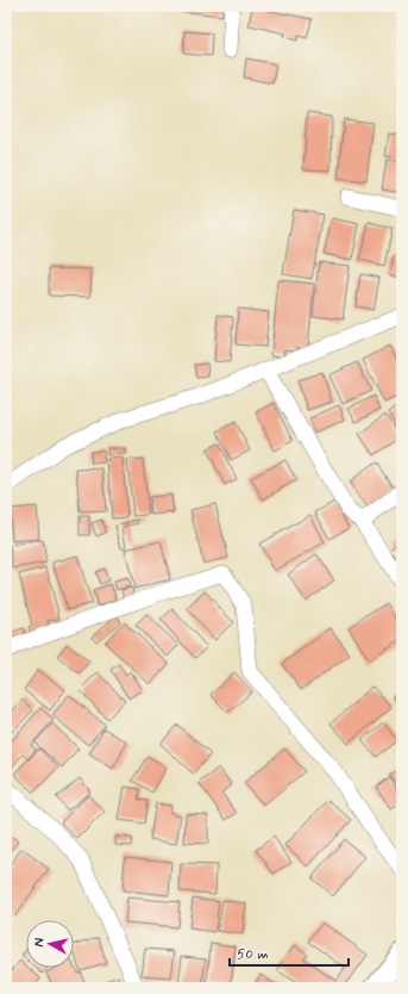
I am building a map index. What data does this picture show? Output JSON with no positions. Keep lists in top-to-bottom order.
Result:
{
  "scale_bar": "50 m",
  "north": "left"
}
